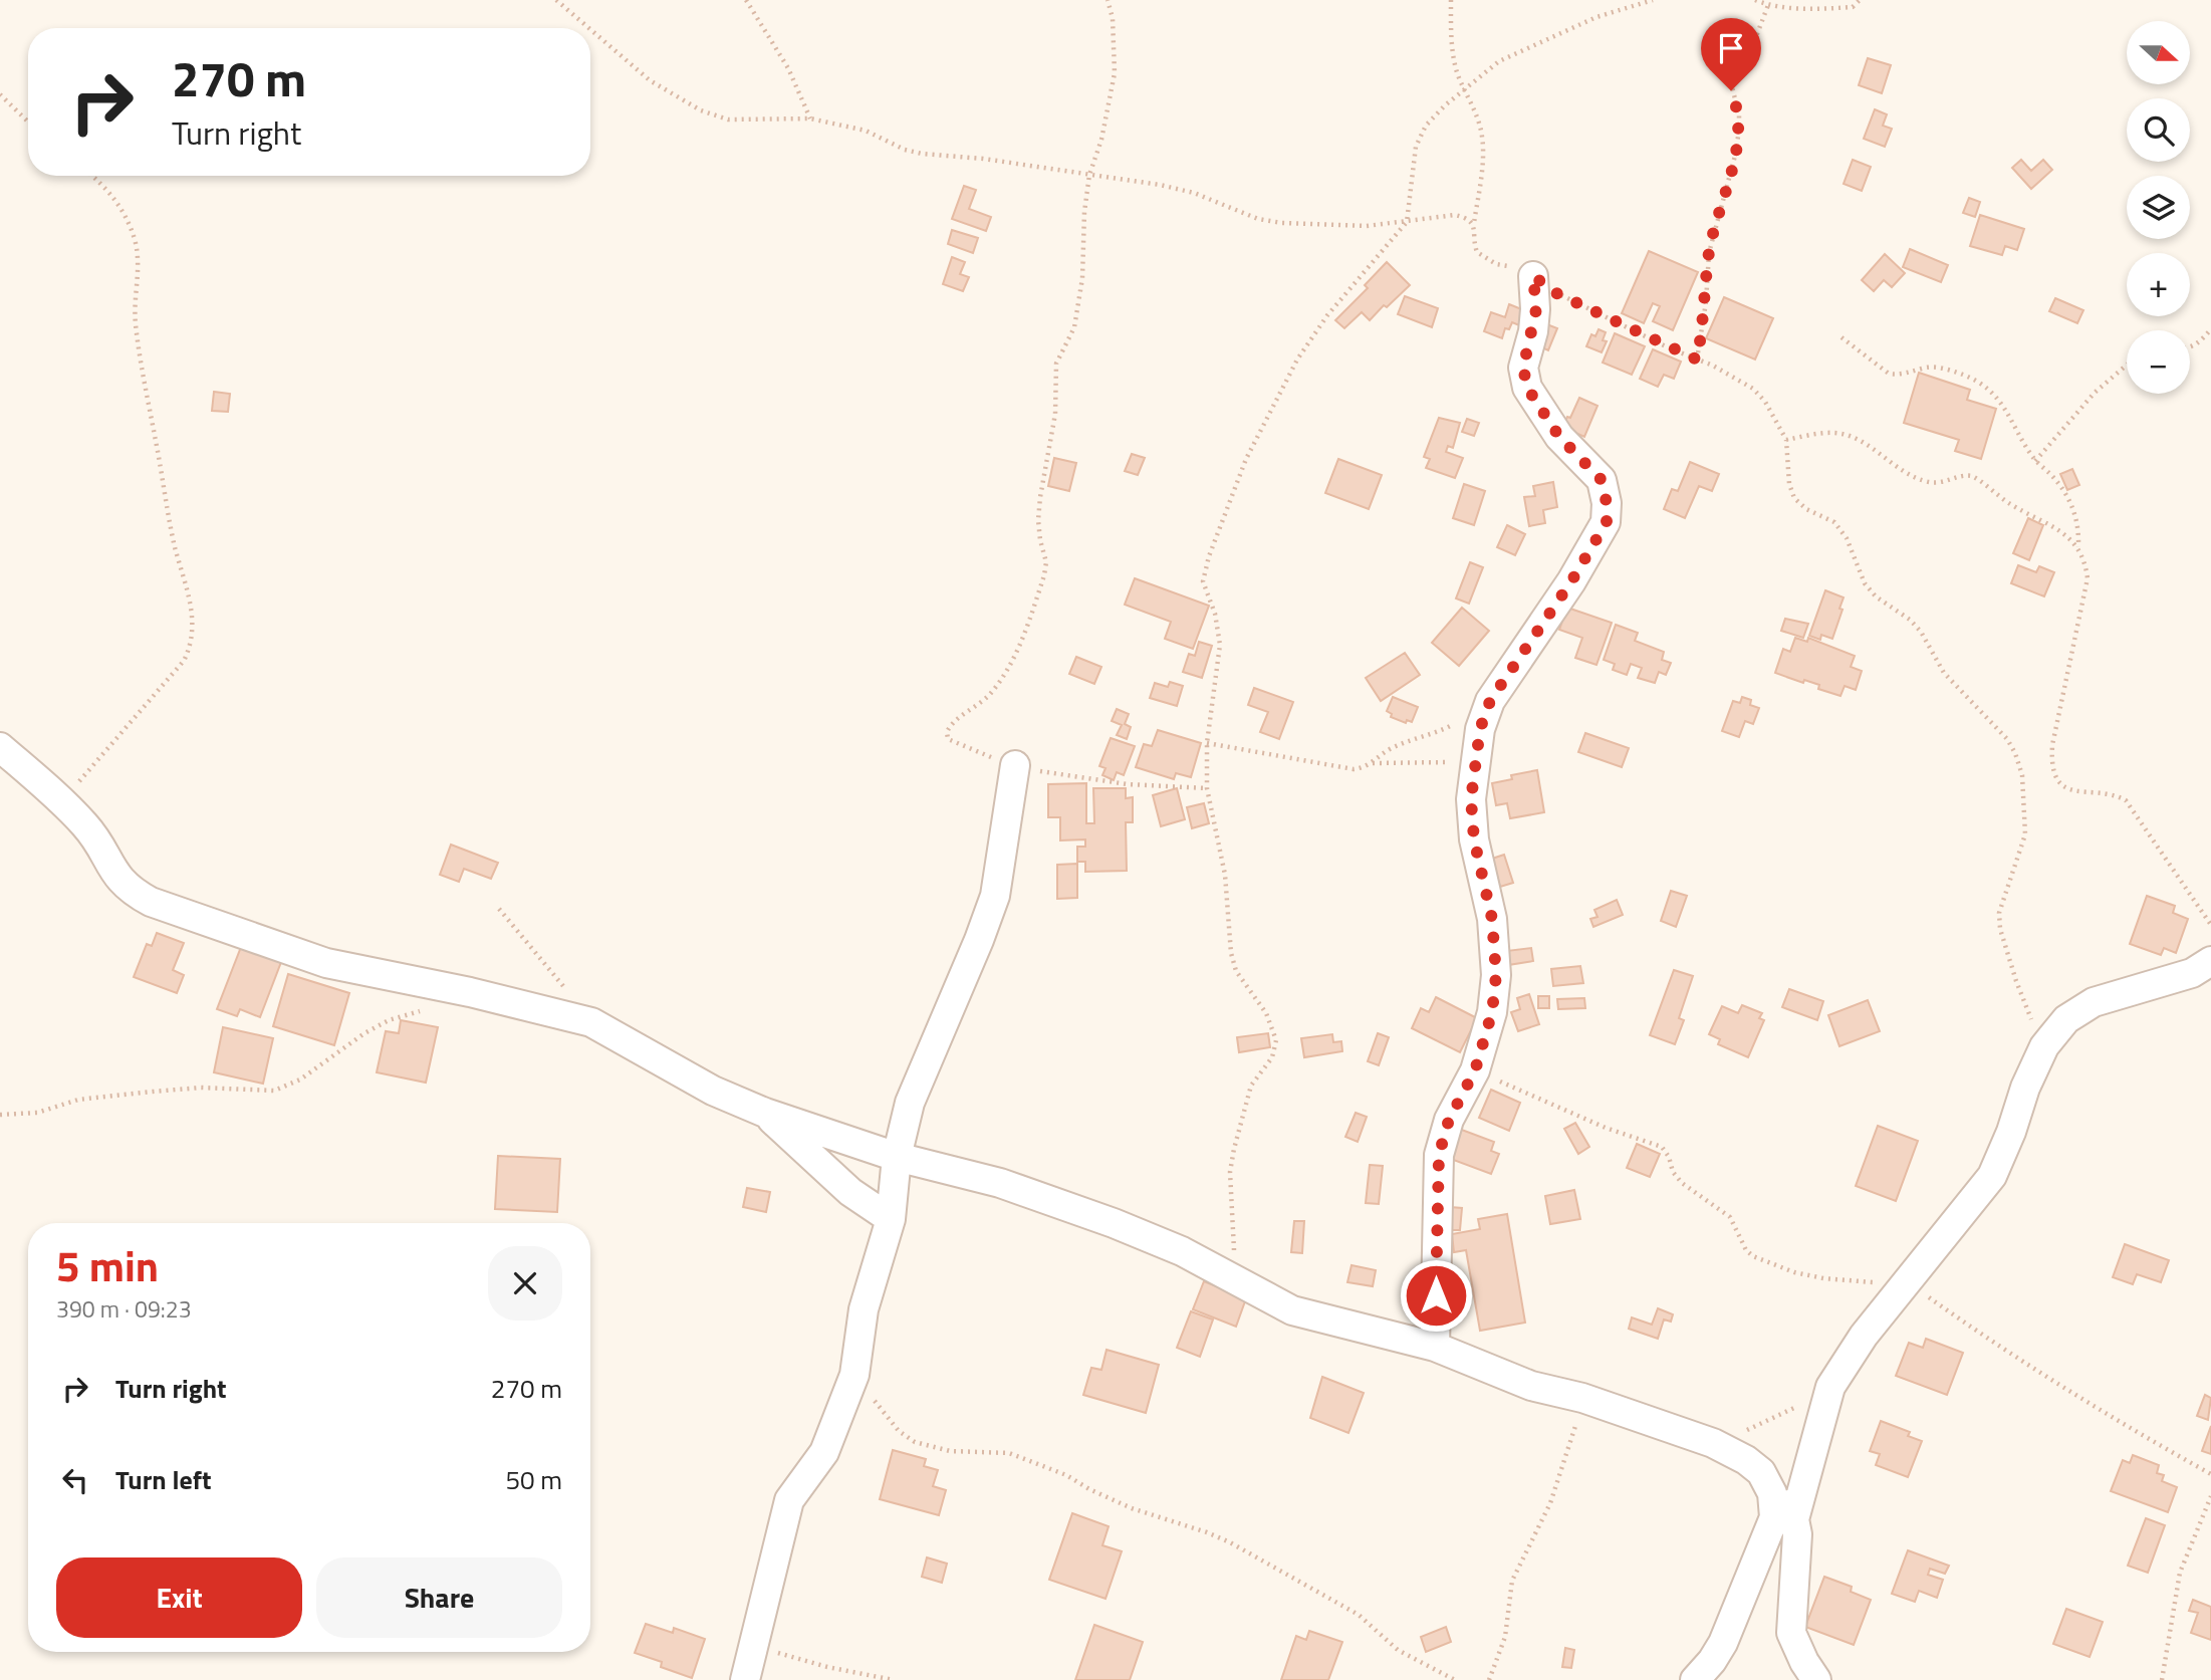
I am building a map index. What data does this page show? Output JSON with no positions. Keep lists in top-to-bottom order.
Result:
{
  "north": "right",
  "page": {
    "map_buttons": ["+", "−"],
    "turn": ["270 m", "Turn right"],
    "heading": ["5 min", "390 m · 09:23"],
    "list": [
      {
        "name": "Turn right",
        "value": "270 m"
      },
      {
        "name": "Turn left",
        "value": "50 m"
      }
    ],
    "buttons": ["Exit", "Share"]
  }
}
